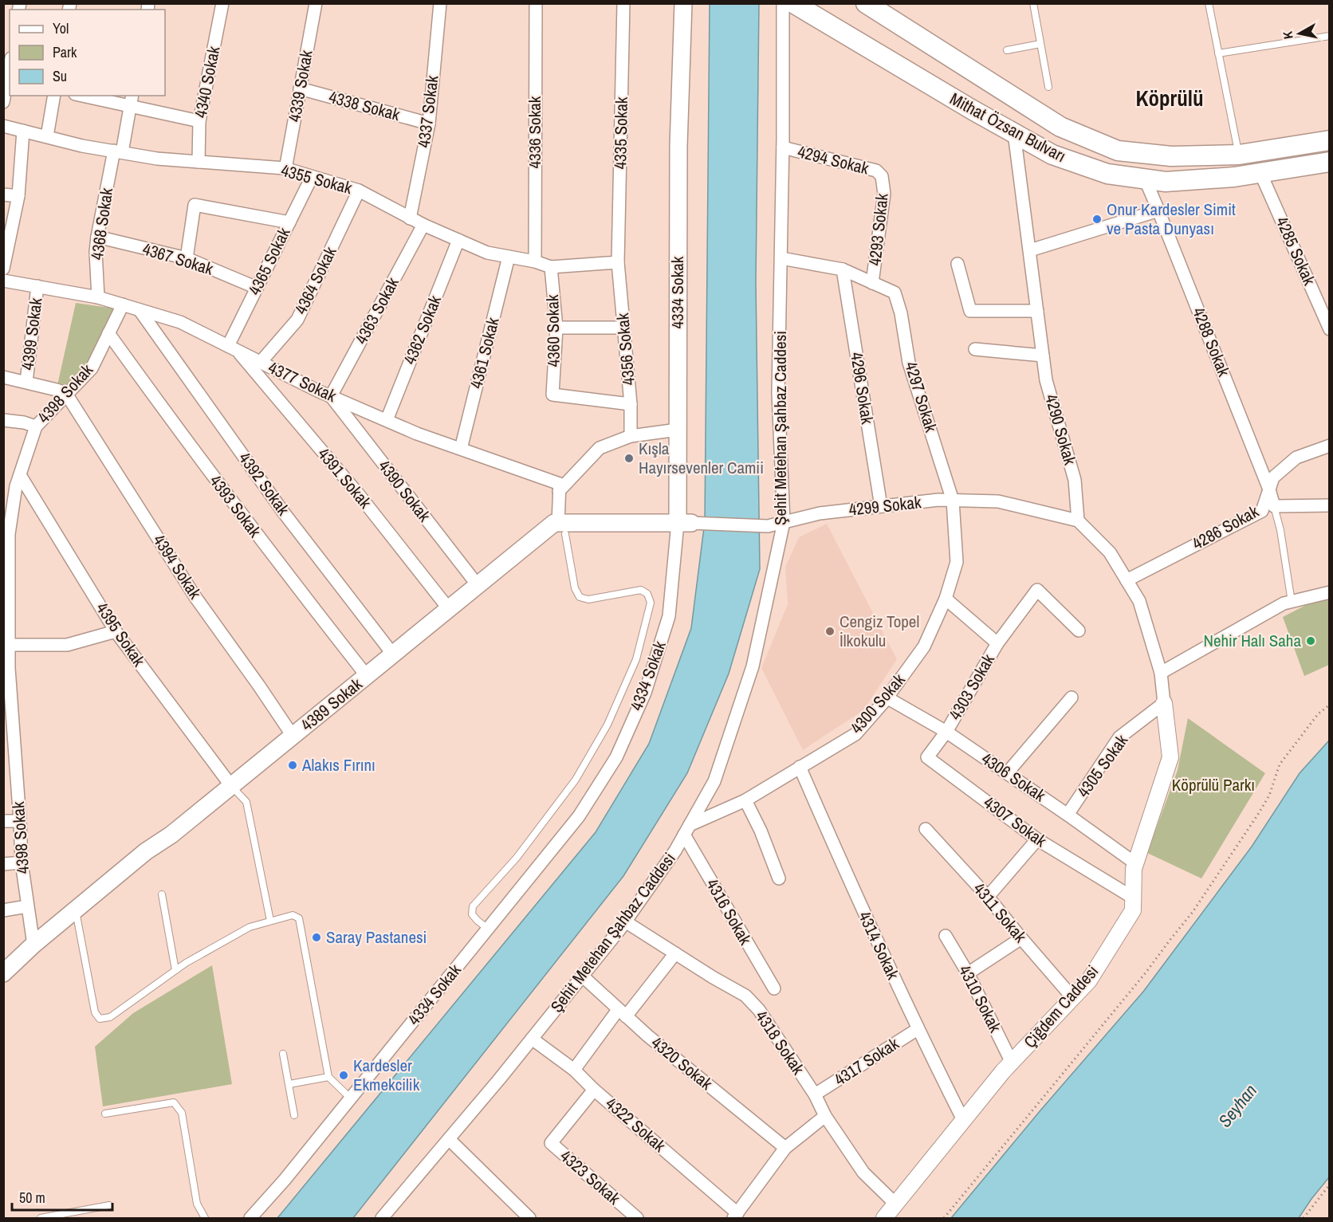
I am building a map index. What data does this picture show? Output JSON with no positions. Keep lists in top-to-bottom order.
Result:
{
  "streets": {
    "main road": ["Mithat Özsan Bulvarı", "4334 Sokak", "4389 Sokak"],
    "street": [
      "4340 Sokak",
      "4339 Sokak",
      "4338 Sokak",
      "4337 Sokak",
      "4336 Sokak",
      "4335 Sokak",
      "4294 Sokak",
      "4355 Sokak",
      "4368 Sokak",
      "4293 Sokak",
      "4285 Sokak",
      "4367 Sokak",
      "4365 Sokak",
      "4364 Sokak",
      "4363 Sokak",
      "4362 Sokak",
      "4360 Sokak",
      "4399 Sokak",
      "4288 Sokak",
      "4356 Sokak",
      "4361 Sokak",
      "4377 Sokak",
      "4296 Sokak",
      "4398 Sokak",
      "4297 Sokak",
      "Şehit Metehan Şahbaz Caddesi",
      "4290 Sokak",
      "4391 Sokak",
      "4392 Sokak",
      "4390 Sokak",
      "4393 Sokak",
      "4299 Sokak",
      "4286 Sokak",
      "4394 Sokak",
      "4395 Sokak",
      "4303 Sokak",
      "4300 Sokak",
      "4305 Sokak",
      "4306 Sokak",
      "4307 Sokak",
      "4316 Sokak",
      "4311 Sokak",
      "4314 Sokak",
      "4310 Sokak",
      "Çiğdem Caddesi",
      "4318 Sokak",
      "4317 Sokak",
      "4320 Sokak",
      "4322 Sokak",
      "4323 Sokak"
    ]
  },
  "crossings": [
    ["4340 Sokak", "4355 Sokak"],
    ["4339 Sokak", "4338 Sokak"],
    ["4339 Sokak", "4355 Sokak"],
    ["4338 Sokak", "4337 Sokak"],
    ["4337 Sokak", "4355 Sokak"],
    ["Mithat Özsan Bulvarı", "4285 Sokak"],
    ["Mithat Özsan Bulvarı", "4288 Sokak"],
    ["Mithat Özsan Bulvarı", "4290 Sokak"],
    ["4336 Sokak", "4355 Sokak"],
    ["4335 Sokak", "4355 Sokak"],
    ["4335 Sokak", "4356 Sokak"],
    ["4294 Sokak", "4293 Sokak"],
    ["4294 Sokak", "Şehit Metehan Şahbaz Caddesi"],
    ["4355 Sokak", "4368 Sokak"],
    ["4355 Sokak", "4365 Sokak"],
    ["4355 Sokak", "4364 Sokak"],
    ["4355 Sokak", "4363 Sokak"],
    ["4355 Sokak", "4362 Sokak"],
    ["4355 Sokak", "4360 Sokak"],
    ["4355 Sokak", "4356 Sokak"],
    ["4355 Sokak", "4361 Sokak"],
    ["4368 Sokak", "4367 Sokak"],
    ["4368 Sokak", "4377 Sokak"],
    ["4293 Sokak", "4297 Sokak"],
    ["4367 Sokak", "4365 Sokak"],
    ["4365 Sokak", "4377 Sokak"],
    ["4365 Sokak", "4391 Sokak"],
    ["4364 Sokak", "4377 Sokak"],
    ["4334 Sokak", "4299 Sokak"],
    ["4363 Sokak", "4377 Sokak"],
    ["4363 Sokak", "4390 Sokak"],
    ["4362 Sokak", "4377 Sokak"],
    ["4360 Sokak", "4356 Sokak"],
    ["4399 Sokak", "4377 Sokak"],
    ["4288 Sokak", "4286 Sokak"],
    ["4361 Sokak", "4377 Sokak"],
    ["4377 Sokak", "4398 Sokak"],
    ["4377 Sokak", "4391 Sokak"],
    ["4377 Sokak", "4392 Sokak"],
    ["4377 Sokak", "4390 Sokak"],
    ["4296 Sokak", "4299 Sokak"],
    ["4398 Sokak", "4393 Sokak"],
    ["4398 Sokak", "4394 Sokak"],
    ["4398 Sokak", "4395 Sokak"],
    ["4398 Sokak", "4389 Sokak"],
    ["4297 Sokak", "4299 Sokak"],
    ["4297 Sokak", "4300 Sokak"],
    ["Şehit Metehan Şahbaz Caddesi", "4299 Sokak"],
    ["Şehit Metehan Şahbaz Caddesi", "4300 Sokak"],
    ["Şehit Metehan Şahbaz Caddesi", "4316 Sokak"],
    ["Şehit Metehan Şahbaz Caddesi", "4318 Sokak"],
    ["Şehit Metehan Şahbaz Caddesi", "4320 Sokak"],
    ["Şehit Metehan Şahbaz Caddesi", "4322 Sokak"],
    ["4290 Sokak", "4299 Sokak"],
    ["4391 Sokak", "4389 Sokak"],
    ["4392 Sokak", "4389 Sokak"],
    ["4390 Sokak", "4389 Sokak"],
    ["4393 Sokak", "4389 Sokak"],
    ["4299 Sokak", "4300 Sokak"],
    ["4394 Sokak", "4389 Sokak"],
    ["4395 Sokak", "4389 Sokak"],
    ["4303 Sokak", "4306 Sokak"],
    ["4303 Sokak", "4307 Sokak"],
    ["4300 Sokak", "4306 Sokak"],
    ["4300 Sokak", "4316 Sokak"],
    ["4300 Sokak", "4314 Sokak"],
    ["4305 Sokak", "4306 Sokak"],
    ["4305 Sokak", "Çiğdem Caddesi"],
    ["4306 Sokak", "4307 Sokak"],
    ["4306 Sokak", "Çiğdem Caddesi"],
    ["4307 Sokak", "Çiğdem Caddesi"],
    ["4311 Sokak", "Çiğdem Caddesi"],
    ["4314 Sokak", "Çiğdem Caddesi"],
    ["4314 Sokak", "4317 Sokak"],
    ["4310 Sokak", "Çiğdem Caddesi"],
    ["Çiğdem Caddesi", "4318 Sokak"],
    ["4318 Sokak", "4317 Sokak"],
    ["4322 Sokak", "4323 Sokak"]
  ],
  "districts": ["Köprülü"],
  "water": ["Seyhan"],
  "parks": ["Köprülü Parkı"],
  "places": [
    "Onur Kardesler Simit ve Pasta Dunyası",
    "Kışla Hayırsevenler Camii",
    "Cengiz Topel İlkokulu",
    "Nehir Halı Saha",
    "Alakıs Fırını",
    "Saray Pastanesi",
    "Kardesler Ekmekcilik"
  ],
  "legend": ["Yol", "Park", "Su"],
  "scale_bar": "50 m",
  "north": "left"
}
